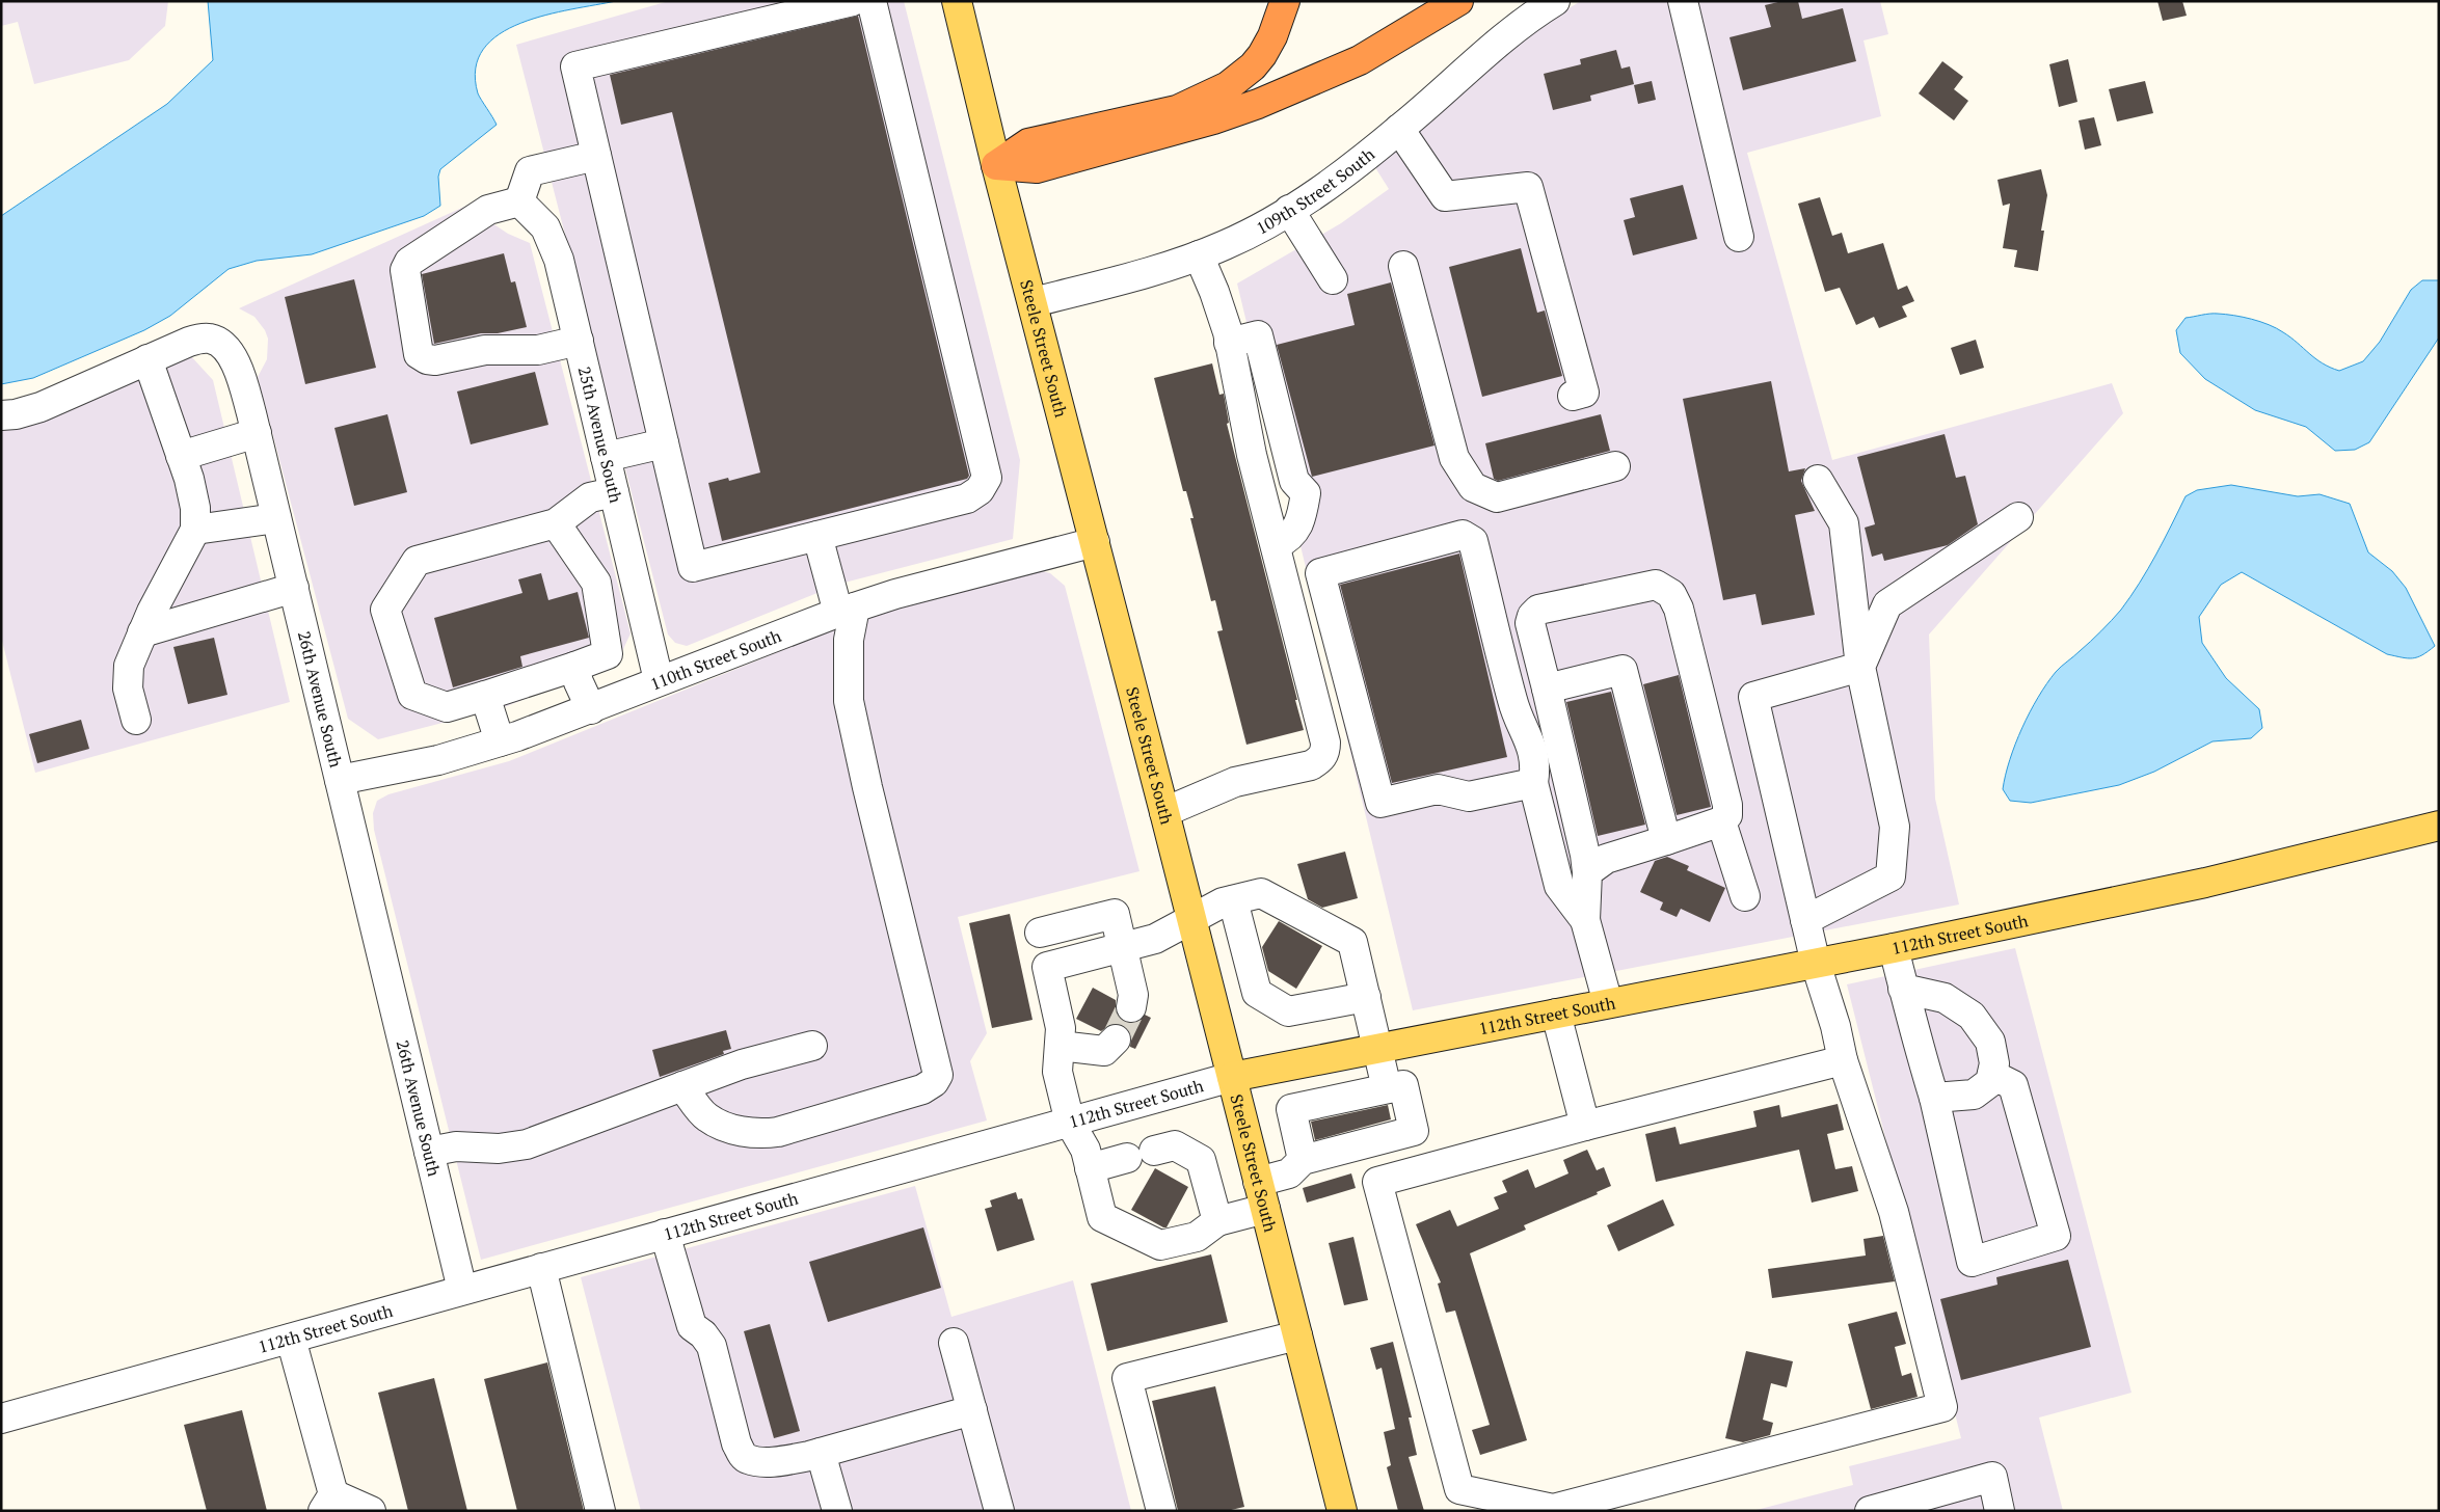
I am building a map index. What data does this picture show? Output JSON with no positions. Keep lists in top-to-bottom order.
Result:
{
  "streets": {
    "main road": ["Steele Street South", "112th Street South"],
    "street": [
      "109th Street South",
      "25th Avenue South",
      "110th Street South",
      "26th Avenue South"
    ]
  },
  "crossings": [
    ["109th Street South", "Steele Street South"],
    ["Steele Street South", "110th Street South"],
    ["Steele Street South", "112th Street South"],
    ["25th Avenue South", "110th Street South"],
    ["110th Street South", "26th Avenue South"],
    ["26th Avenue South", "112th Street South"]
  ]
}
